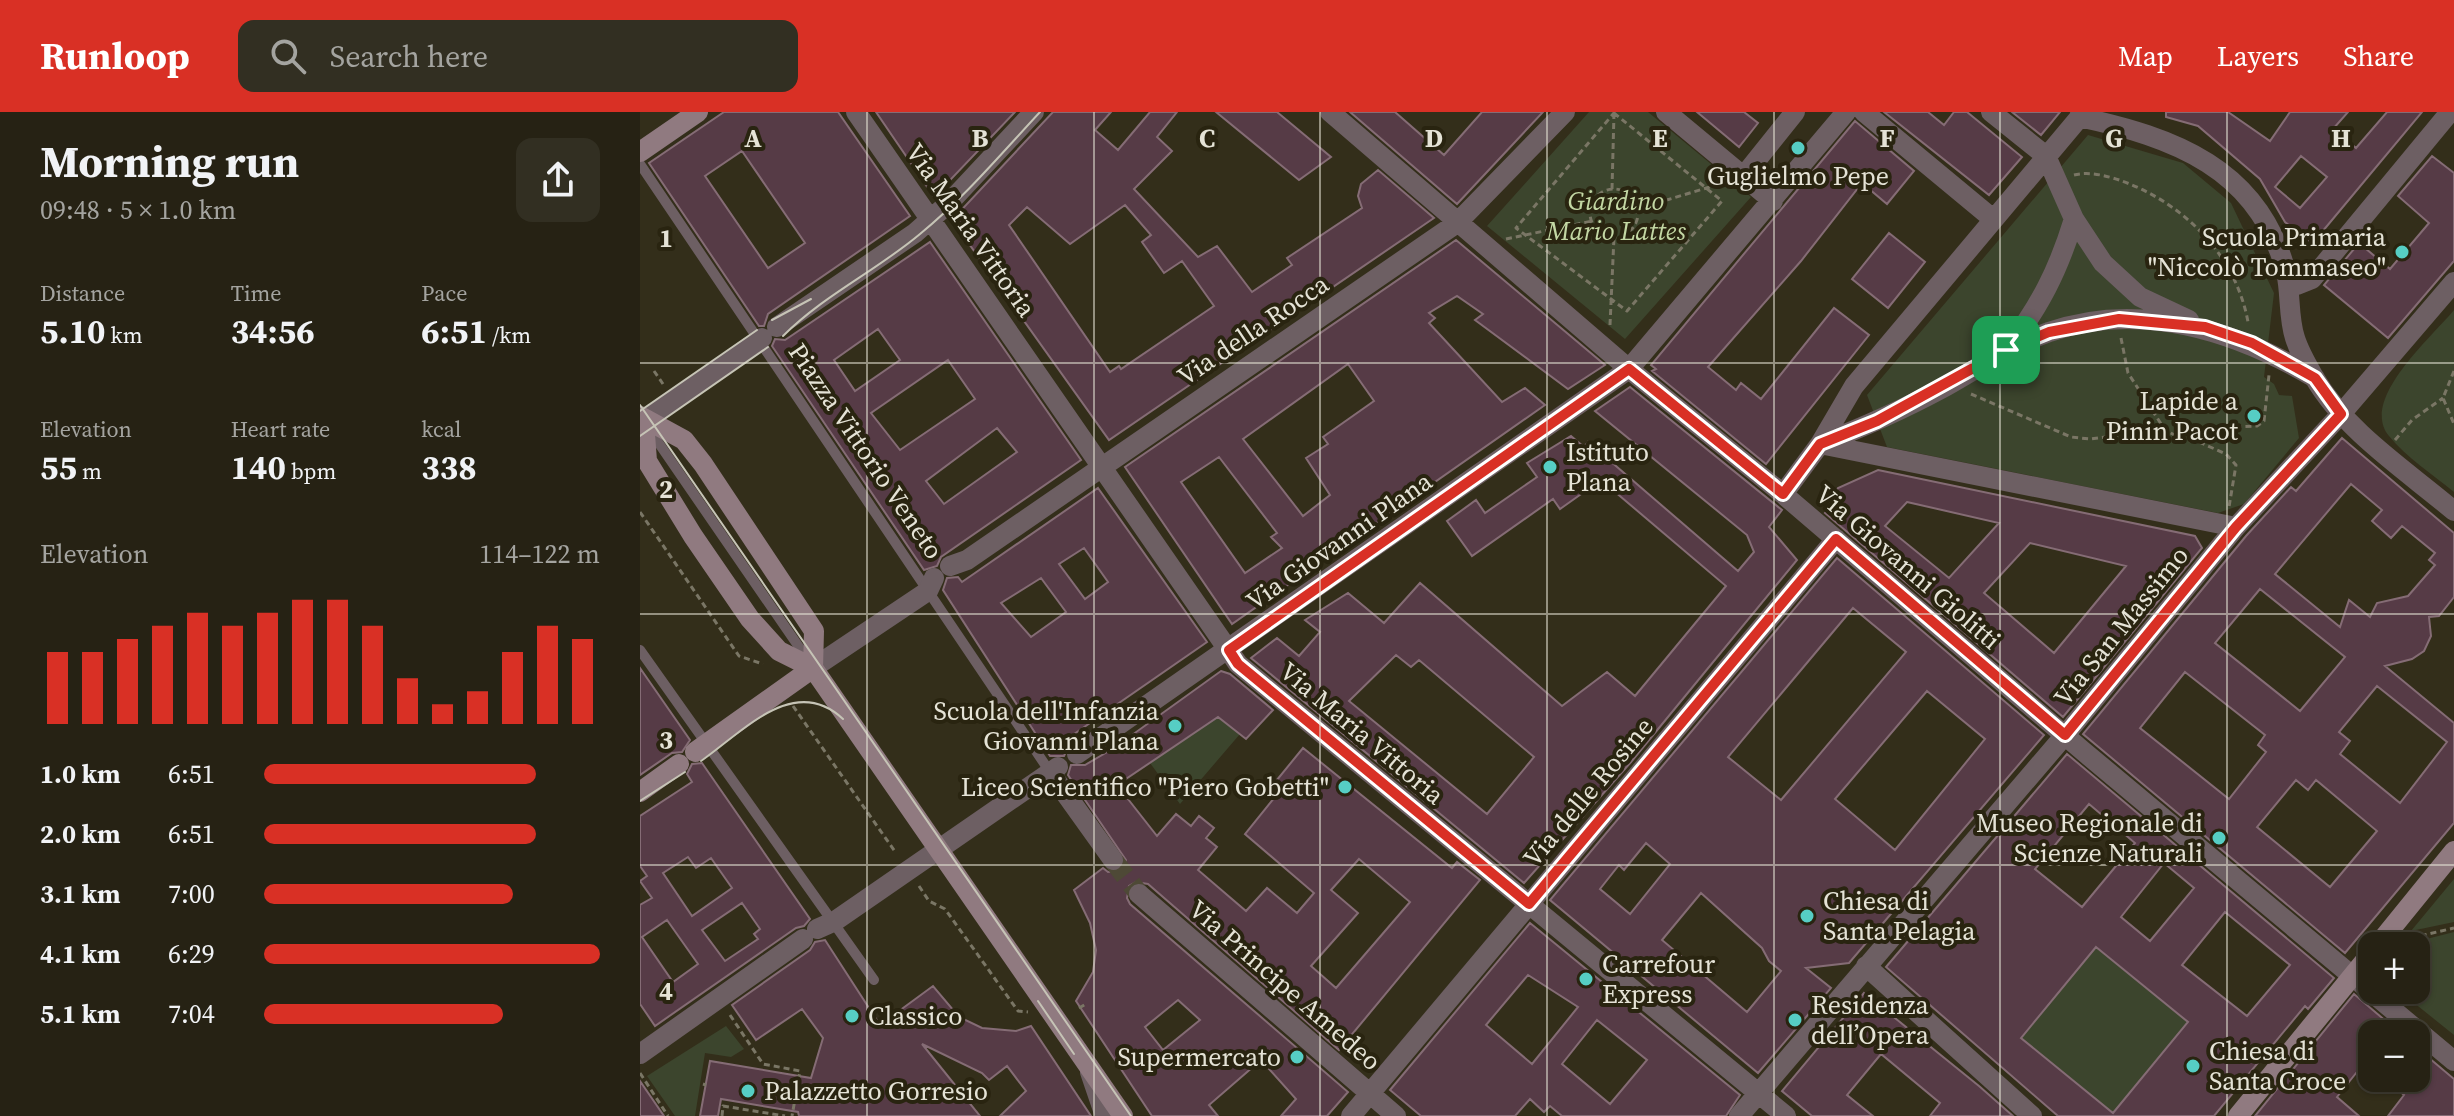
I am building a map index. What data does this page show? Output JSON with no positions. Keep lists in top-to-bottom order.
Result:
{
  "streets": {
    "street": [
      "Via Maria Vittoria",
      "Via della Rocca",
      "Piazza Vittorio Veneto",
      "Via Giovanni Plana",
      "Via Giovanni Giolitti",
      "Via San Massimo",
      "Via delle Rosine",
      "Via Principe Amedeo"
    ]
  },
  "crossings": [
    ["Via Maria Vittoria", "Via della Rocca"],
    ["Via Maria Vittoria", "Via Giovanni Plana"],
    ["Via Maria Vittoria", "Via San Massimo"],
    ["Via Maria Vittoria", "Via delle Rosine"],
    ["Via della Rocca", "Piazza Vittorio Veneto"],
    ["Via della Rocca", "Via Giovanni Giolitti"],
    ["Via Giovanni Plana", "Via Giovanni Giolitti"],
    ["Via Giovanni Giolitti", "Via San Massimo"],
    ["Via Giovanni Giolitti", "Via delle Rosine"],
    ["Via delle Rosine", "Via Principe Amedeo"]
  ],
  "parks": ["Giardino Mario Lattes"],
  "places": [
    "Guglielmo Pepe",
    "Scuola Primaria \"Niccolò Tommaseo\"",
    "Lapide a Pinin Pacot",
    "Istituto Plana",
    "Scuola dell'Infanzia Giovanni Plana",
    "Liceo Scientifico \"Piero Gobetti\"",
    "Museo Regionale di Scienze Naturali",
    "Chiesa di Santa Pelagia",
    "Carrefour Express",
    "Classico",
    "Residenza dell’Opera",
    "Supermercato",
    "Chiesa di Santa Croce",
    "Palazzetto Gorresio"
  ],
  "page": {
    "header": "Runloop",
    "search": "Search here",
    "nav": ["Map", "Layers", "Share"],
    "heading": ["Morning run", "09:48 · 5 × 1.0 km"],
    "stats": [
      ["Distance", "5.10 km"],
      ["Time", "34:56"],
      ["Pace", "6:51 /km"],
      ["Elevation", "55 m"],
      ["Heart rate", "140 bpm"],
      ["kcal", "338"]
    ],
    "chart": ["Elevation", "114–122 m"],
    "list": [
      {
        "name": "1.0 km",
        "note": "6:51"
      },
      {
        "name": "2.0 km",
        "note": "6:51"
      },
      {
        "name": "3.1 km",
        "note": "7:00"
      },
      {
        "name": "4.1 km",
        "note": "6:29"
      },
      {
        "name": "5.1 km",
        "note": "7:04"
      }
    ],
    "map_buttons": ["+", "−"]
  },
  "grid": {
    "columns": [
      "A",
      "B",
      "C",
      "D",
      "E",
      "F",
      "G",
      "H"
    ],
    "rows": [
      "1",
      "2",
      "3",
      "4"
    ]
  }
}
